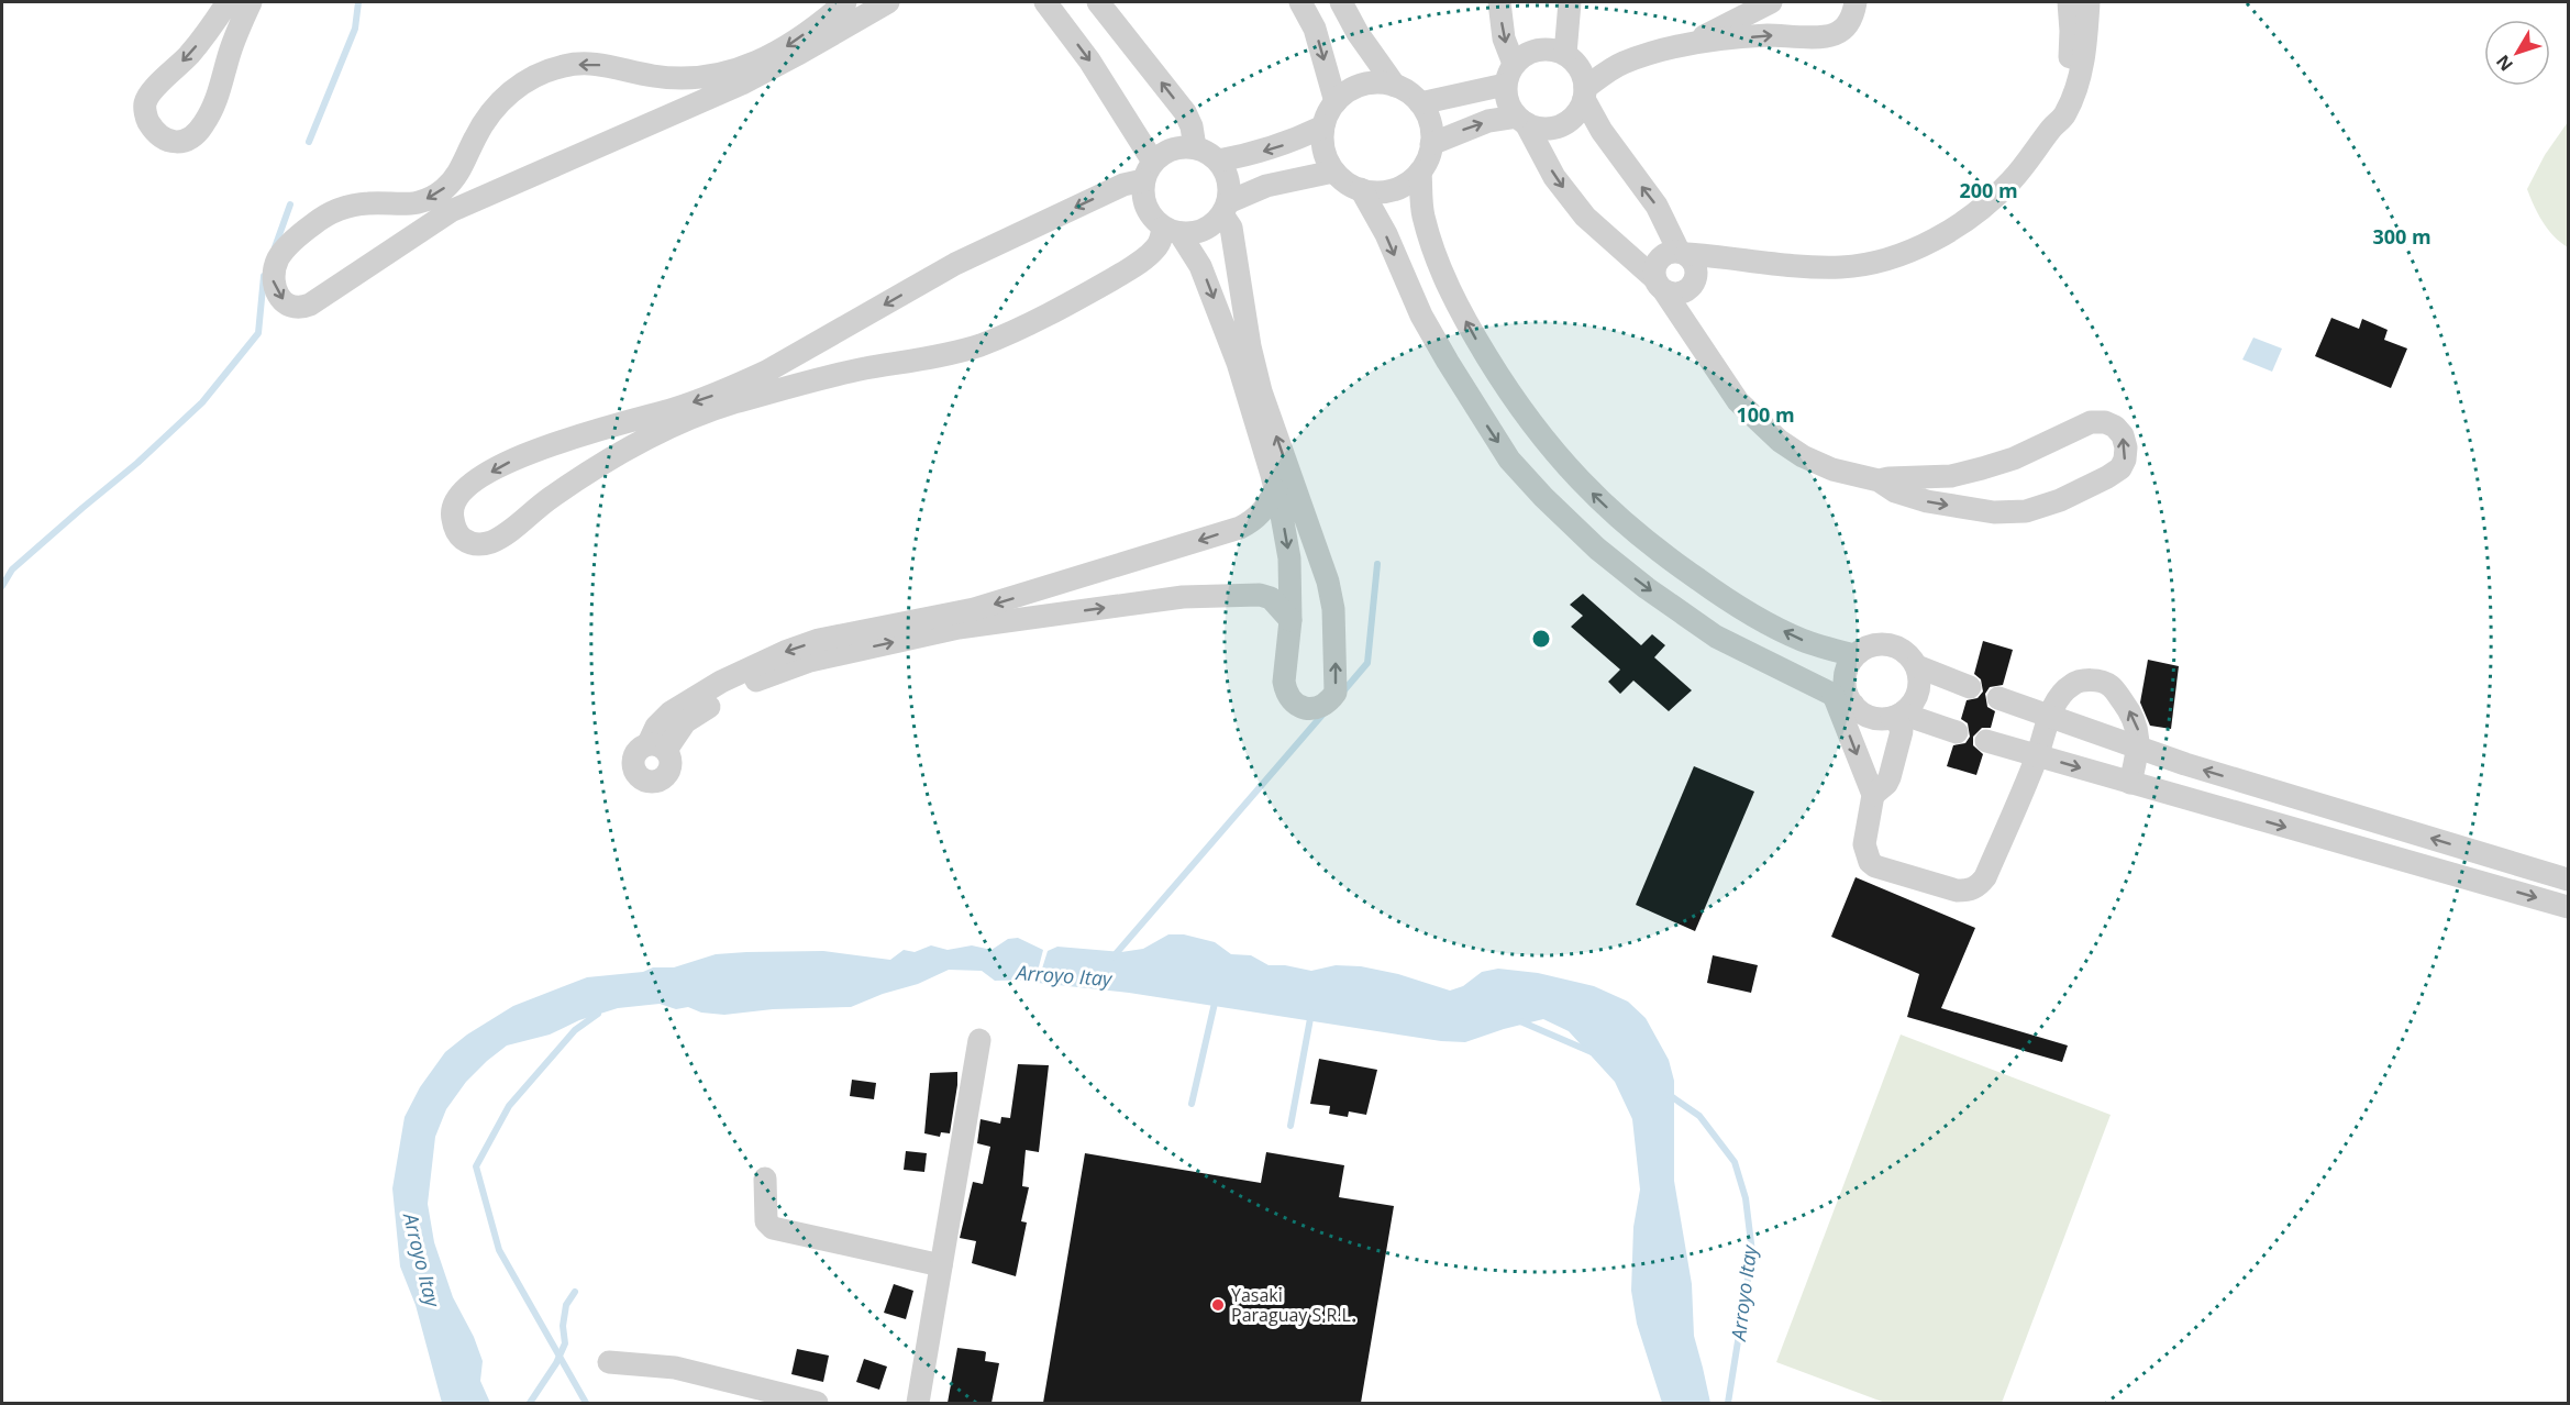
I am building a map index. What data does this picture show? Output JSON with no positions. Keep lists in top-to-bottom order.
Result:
{
  "water": ["Arroyo Itay"],
  "places": ["Yasaki Paraguay S.R.L."],
  "north": "bottom left",
  "rings": ["200 m", "300 m", "100 m"]
}
